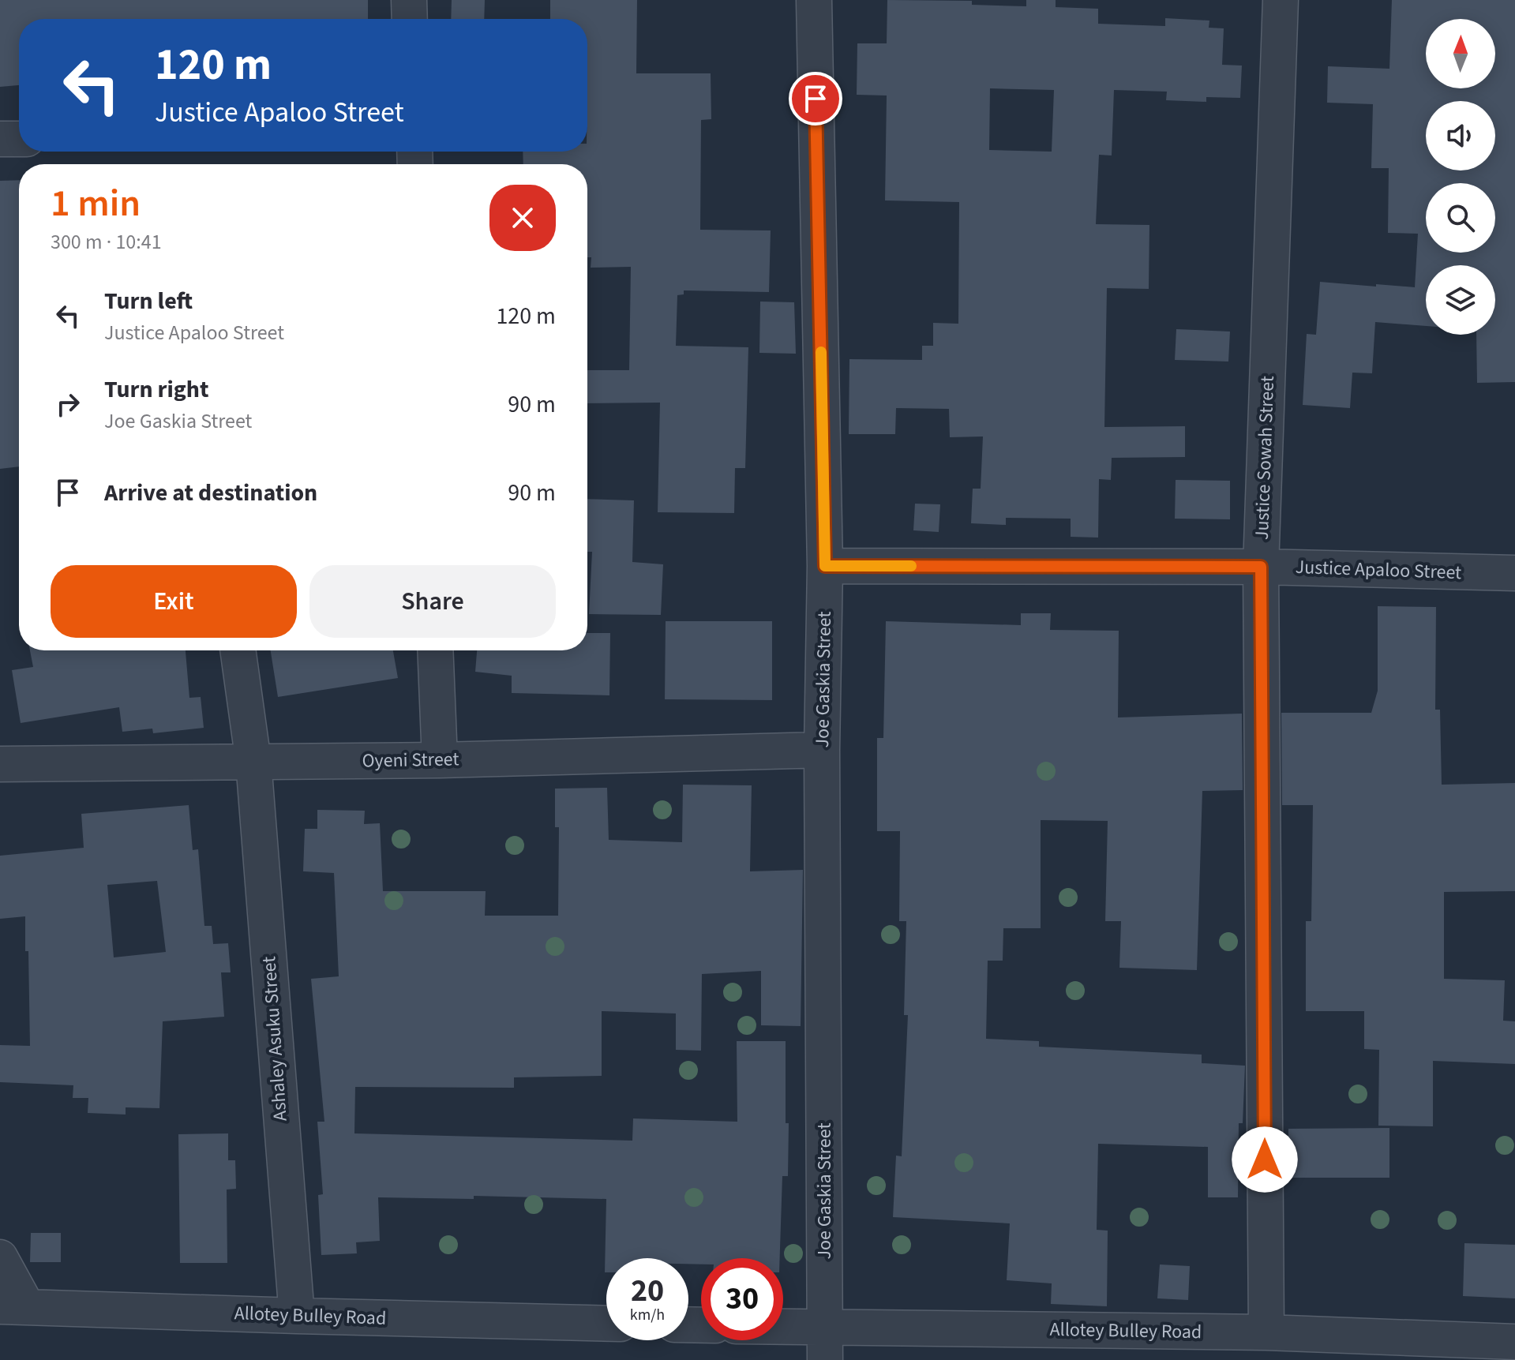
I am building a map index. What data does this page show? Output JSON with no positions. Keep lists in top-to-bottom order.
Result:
{
  "streets": {
    "street": [
      "Justice Sowah Street",
      "Justice Apaloo Street",
      "Joe Gaskia Street",
      "Oyeni Street",
      "Ashaley Asuku Street",
      "Allotey Bulley Road"
    ]
  },
  "crossings": [
    ["Justice Sowah Street", "Justice Apaloo Street"],
    ["Justice Sowah Street", "Allotey Bulley Road"],
    ["Justice Apaloo Street", "Joe Gaskia Street"],
    ["Joe Gaskia Street", "Oyeni Street"],
    ["Joe Gaskia Street", "Allotey Bulley Road"],
    ["Oyeni Street", "Ashaley Asuku Street"],
    ["Ashaley Asuku Street", "Allotey Bulley Road"]
  ],
  "north": "top",
  "page": {
    "turn": ["120 m", "Justice Apaloo Street"],
    "heading": ["1 min", "300 m · 10:41"],
    "list": [
      {
        "name": "Turn left",
        "note": "Justice Apaloo Street",
        "value": "120 m"
      },
      {
        "name": "Turn right",
        "note": "Joe Gaskia Street",
        "value": "90 m"
      },
      {
        "name": "Arrive at destination",
        "value": "90 m"
      }
    ],
    "buttons": ["Exit", "Share"],
    "speed": "20 km/h",
    "limit": "30"
  }
}
